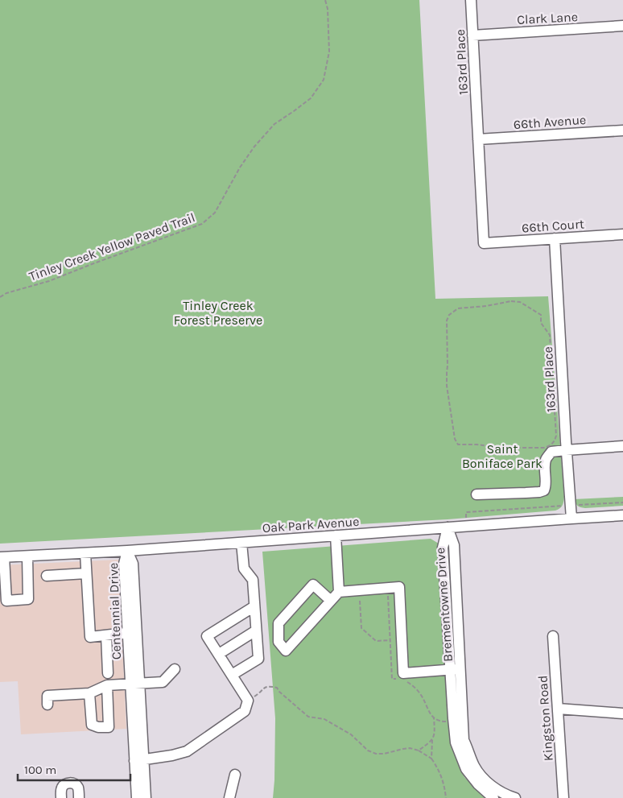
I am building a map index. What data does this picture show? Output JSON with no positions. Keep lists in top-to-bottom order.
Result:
{
  "streets": {
    "street": [
      "Clark Lane",
      "163rd Place",
      "66th Avenue",
      "66th Court",
      "Oak Park Avenue",
      "Brementowne Drive",
      "Centennial Drive",
      "Kingston Road"
    ],
    "path": ["Tinley Creek Yellow Paved Trail"]
  },
  "crossings": [
    ["Clark Lane", "163rd Place"],
    ["163rd Place", "66th Avenue"],
    ["163rd Place", "66th Court"],
    ["163rd Place", "Oak Park Avenue"],
    ["Oak Park Avenue", "Brementowne Drive"],
    ["Oak Park Avenue", "Centennial Drive"]
  ],
  "parks": ["Tinley Creek Forest Preserve", "Saint Boniface Park"],
  "scale_bar": "100 m"
}
